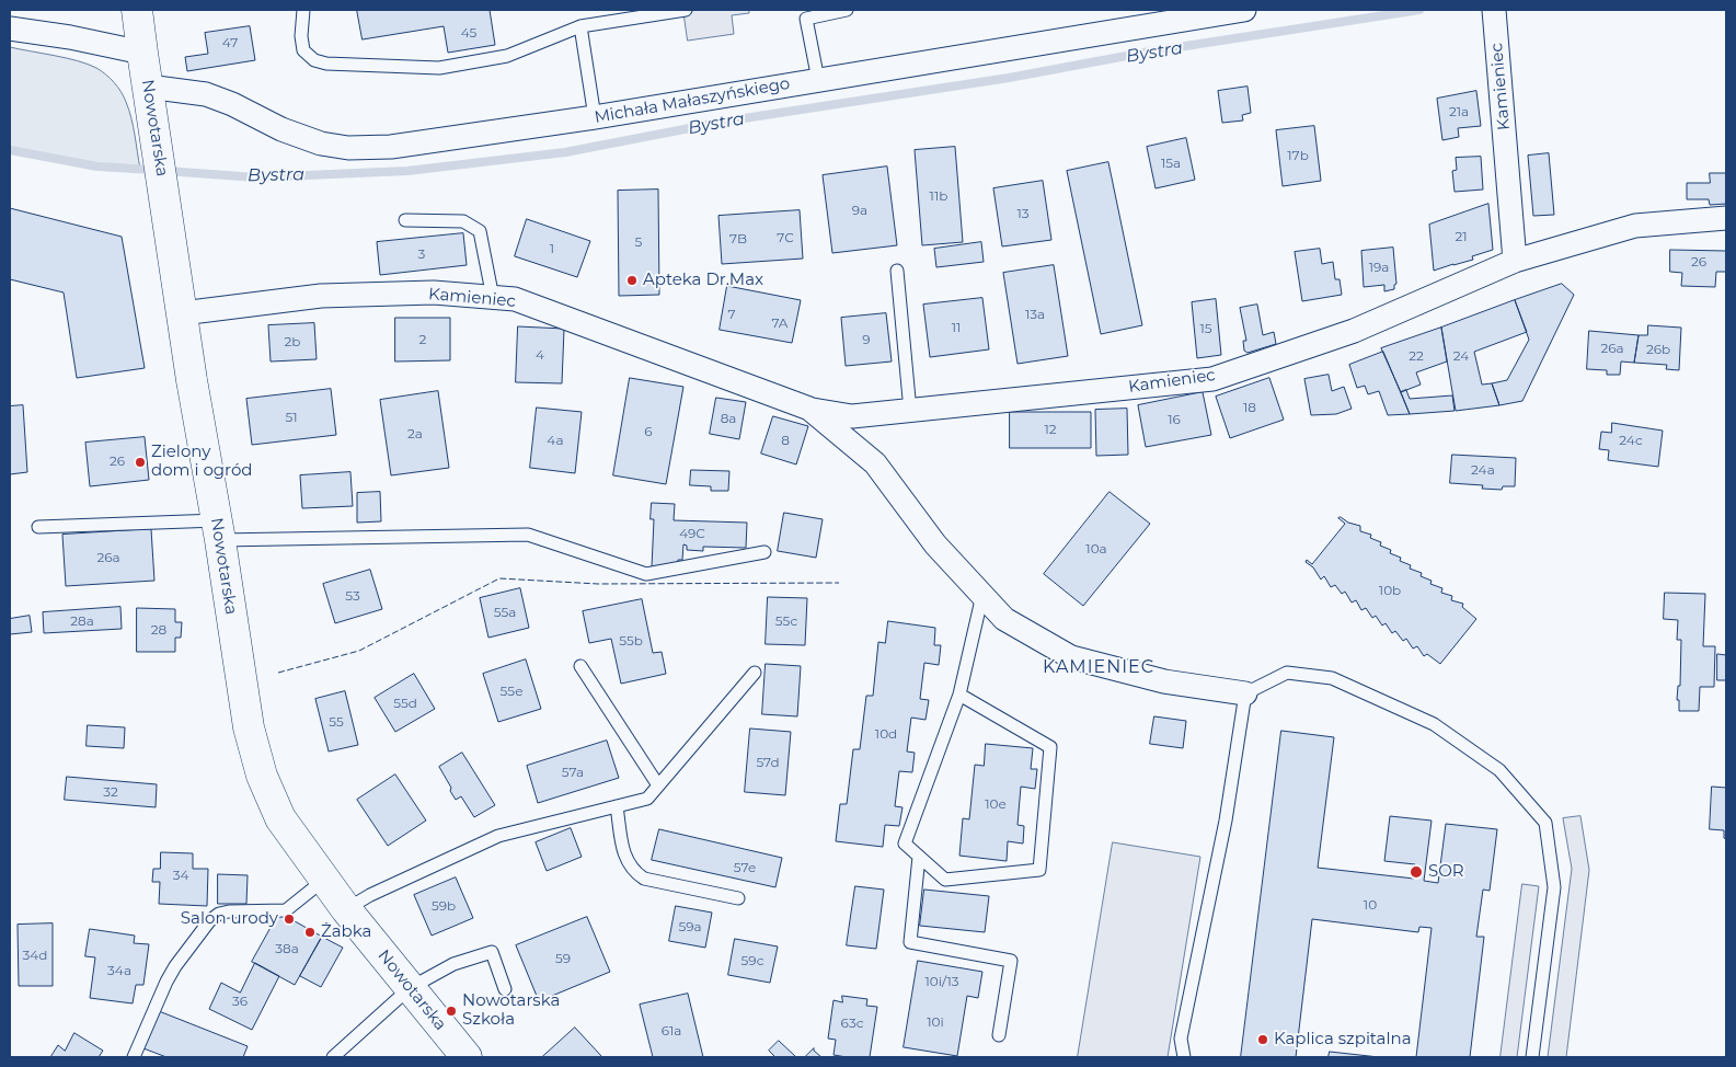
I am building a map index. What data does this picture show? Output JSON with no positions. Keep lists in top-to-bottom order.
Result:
{
  "streets": {
    "main road": ["Nowotarska"],
    "street": ["Kamieniec", "Michała Małaszyńskiego"]
  },
  "crossings": [
    ["Kamieniec", "Nowotarska"],
    ["Michała Małaszyńskiego", "Nowotarska"]
  ],
  "districts": ["KAMIENIEC"],
  "water": ["Bystra"],
  "places": [
    "Apteka Dr.Max",
    "Zielony dom i ogród",
    "SOR",
    "Salon urody",
    "Żabka",
    "Nowotarska Szkoła",
    "Kaplica szpitalna"
  ],
  "house_numbers": [
    "45",
    "47",
    "21a",
    "17b",
    "15a",
    "11b",
    "9a",
    "13",
    "21",
    "7C",
    "7B",
    "5",
    "1",
    "3",
    "26",
    "19a",
    "7",
    "13a",
    "7A",
    "11",
    "15",
    "2",
    "9",
    "2b",
    "26a",
    "26b",
    "4",
    "22",
    "24",
    "18",
    "51",
    "8a",
    "16",
    "12",
    "6",
    "2a",
    "4a",
    "8",
    "24c",
    "26",
    "24a",
    "49C",
    "10a",
    "26a",
    "10b",
    "53",
    "55a",
    "28a",
    "55c",
    "28",
    "55b",
    "55e",
    "55d",
    "55",
    "10d",
    "57d",
    "57a",
    "32",
    "10e",
    "57e",
    "34",
    "10",
    "59b",
    "59a",
    "38a",
    "34d",
    "59",
    "59c",
    "34a",
    "10i/13",
    "36",
    "10i",
    "63c",
    "61a"
  ]
}
